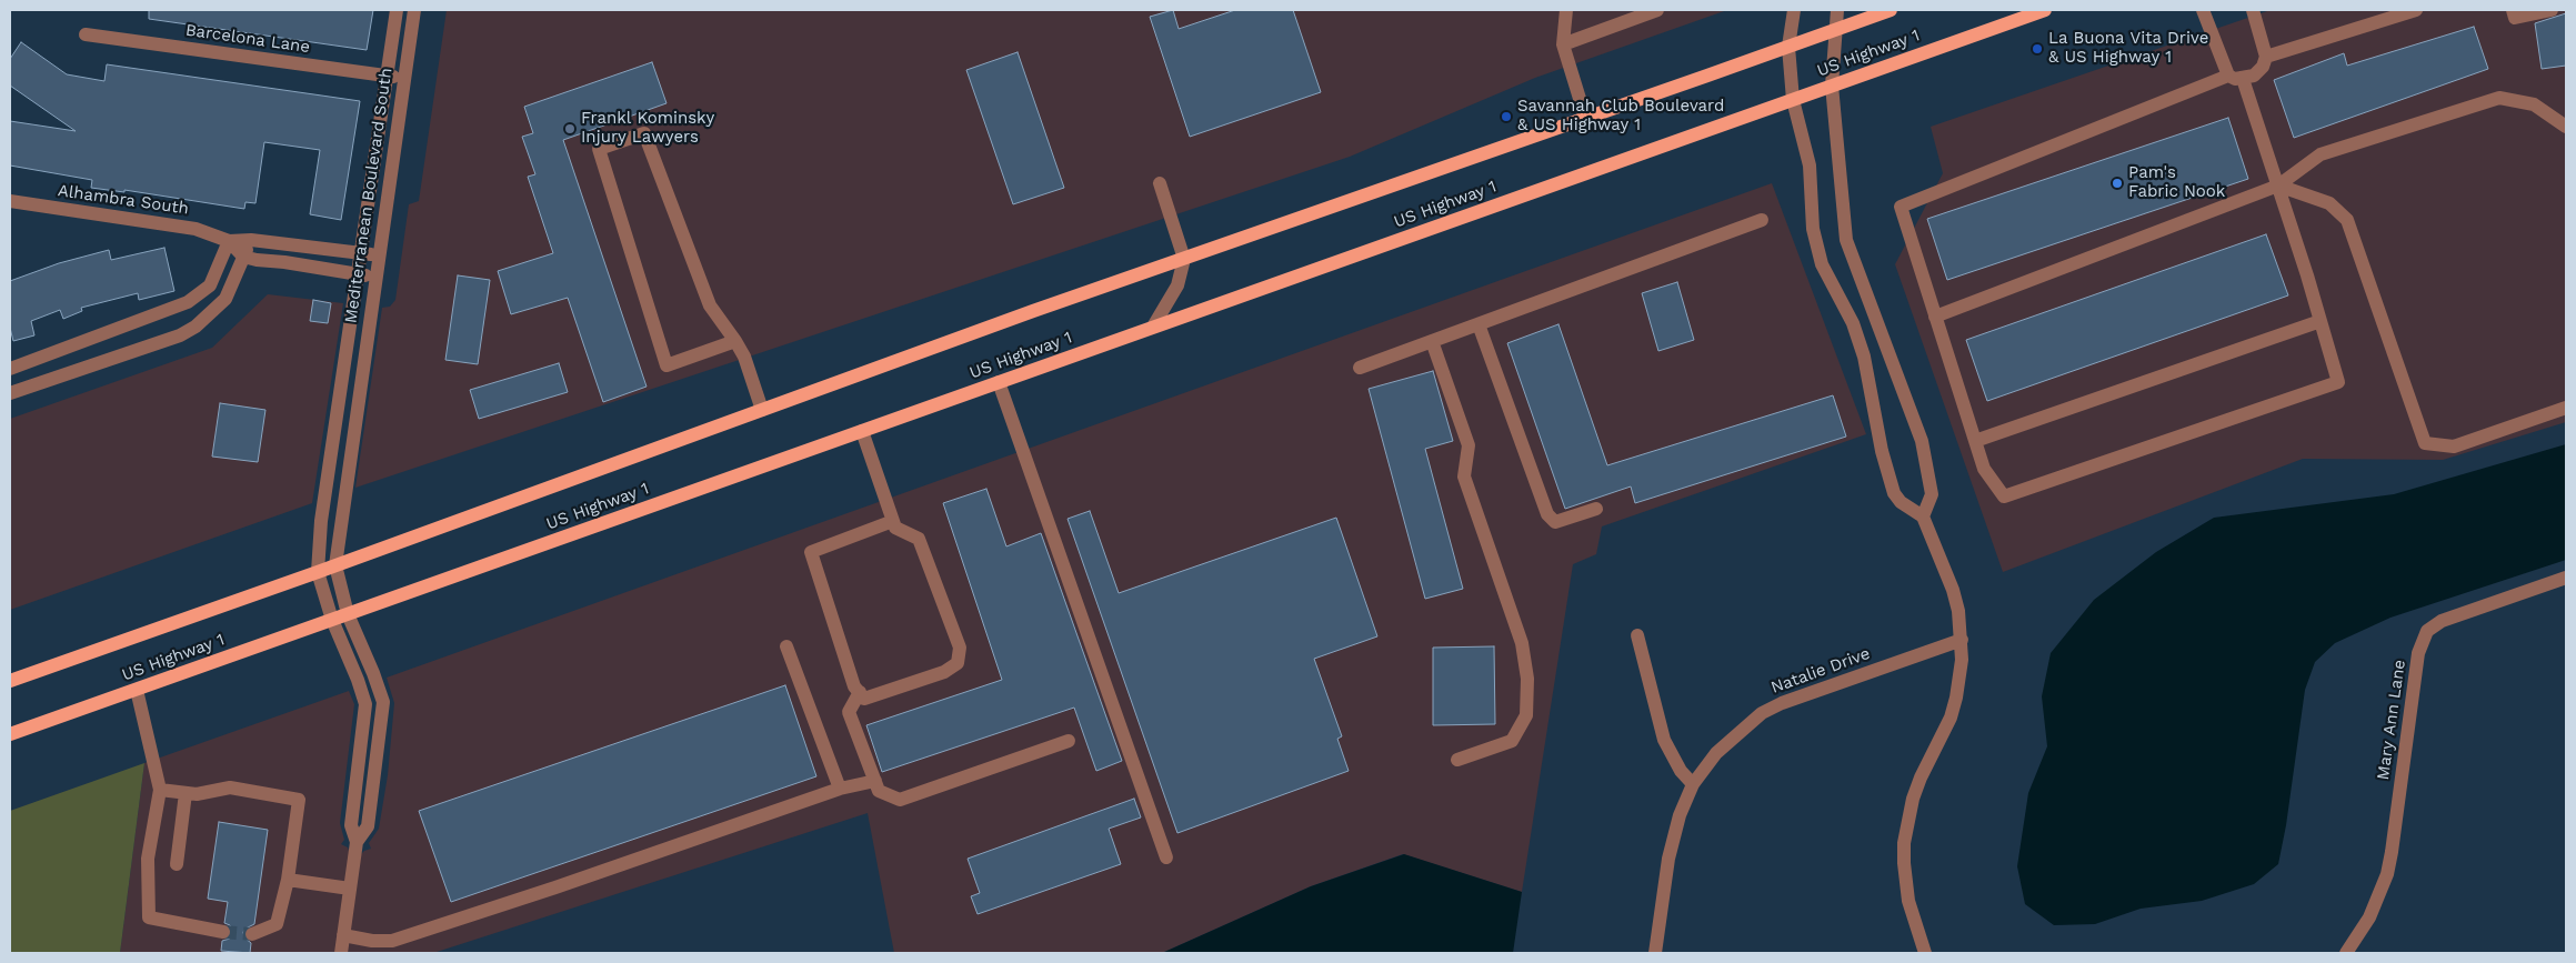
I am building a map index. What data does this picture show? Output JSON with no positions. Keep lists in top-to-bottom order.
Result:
{
  "streets": {
    "main road": ["US Highway 1"],
    "street": [
      "Barcelona Lane",
      "Mediterranean Boulevard South",
      "Alhambra South",
      "Natalie Drive",
      "Mary Ann Lane"
    ]
  },
  "crossings": [
    ["Barcelona Lane", "Mediterranean Boulevard South"],
    ["US Highway 1", "Mediterranean Boulevard South"],
    ["Mediterranean Boulevard South", "Alhambra South"]
  ],
  "places": [
    "La Buona Vita Drive & US Highway 1",
    "Savannah Club Boulevard & US Highway 1",
    "Frankl Kominsky Injury Lawyers",
    "Pam's Fabric Nook"
  ]
}
